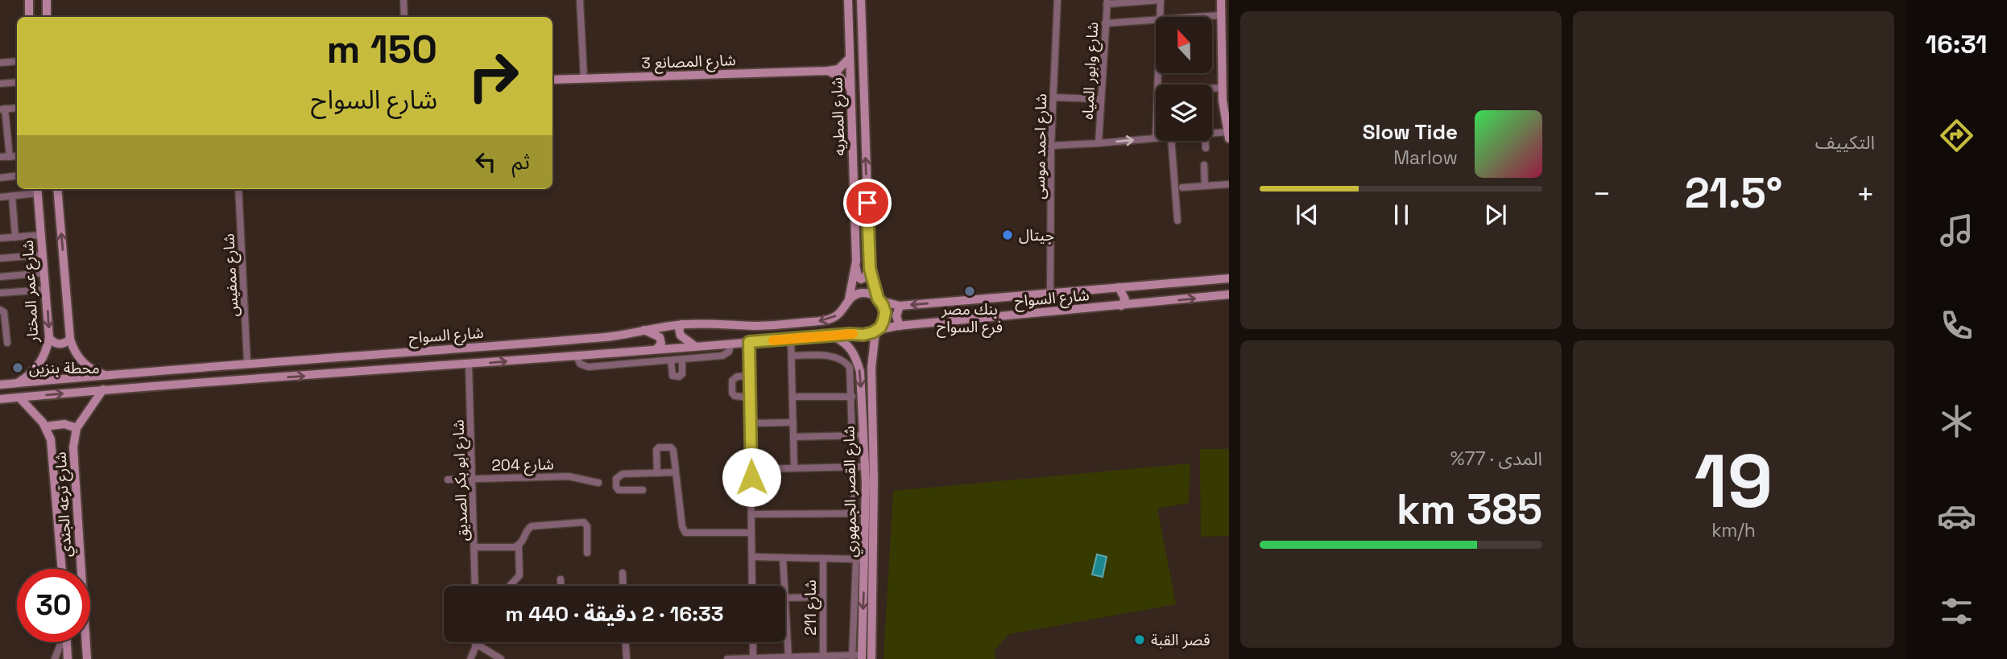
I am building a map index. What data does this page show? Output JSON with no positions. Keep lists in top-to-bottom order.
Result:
{
  "streets": {
    "main road": [
      "شارع المصانع 3",
      "شارع المطريه",
      "شارع عمر المختار",
      "شارع السواح",
      "شارع القصر الجمهوري",
      "شارع ترعه الجندي"
    ],
    "street": [
      "شارع وابور المياه",
      "شارع احمد موسى",
      "شارع ممفيس",
      "شارع 204",
      "شارع ابو بكر الصديق",
      "شارع 211"
    ]
  },
  "crossings": [
    ["شارع المصانع 3", "شارع المطريه"],
    ["شارع المطريه", "شارع السواح"],
    ["شارع احمد موسى", "شارع السواح"],
    ["شارع ممفيس", "شارع السواح"],
    ["شارع عمر المختار", "شارع السواح"],
    ["شارع السواح", "شارع ابو بكر الصديق"],
    ["شارع السواح", "شارع القصر الجمهوري"],
    ["شارع السواح", "شارع ترعه الجندي"],
    ["شارع 204", "شارع ابو بكر الصديق"]
  ],
  "places": [
    "جيتال",
    "بنك مصر فرع السواح",
    "محطة بنزين",
    "قصر القبة"
  ],
  "north": "top",
  "page": {
    "tabs": "16:31",
    "tile": [
      "التكييف",
      ["19", "km/h"],
      ["المدى · 77%", "385 km"]
    ],
    "turn": ["150 m", "شارع السواح"],
    "song": ["Slow Tide", "Marlow"],
    "then": "ثم",
    "heat": ["−", "21.5°", "+"],
    "limit": "30",
    "trip": "16:33 · 2 دقيقة · 440 m"
  }
}
